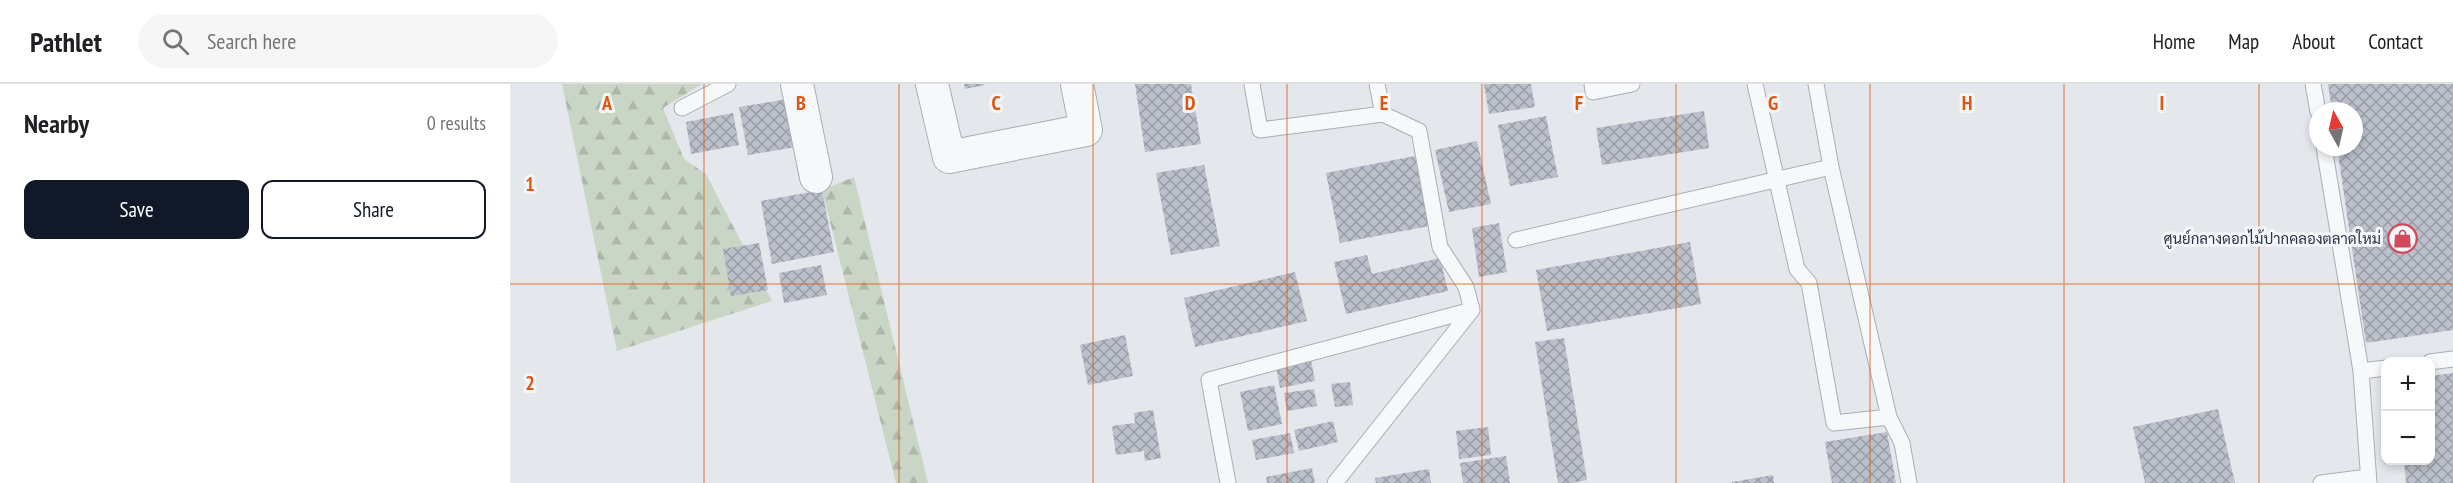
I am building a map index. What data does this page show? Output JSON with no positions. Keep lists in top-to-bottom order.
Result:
{
  "places": {
    "shop": ["ศูนย์กลางดอกไม้ปากคลองตลาดใหม่"]
  },
  "north": "top",
  "page": {
    "header": "Pathlet",
    "search": "Search here",
    "nav": [
      "Home",
      "Map",
      "About",
      "Contact"
    ],
    "heading": ["Nearby", "0 results"],
    "buttons": ["Save", "Share"],
    "map_buttons": ["+", "−"]
  },
  "grid": {
    "columns": [
      "A",
      "B",
      "C",
      "D",
      "E",
      "F",
      "G",
      "H",
      "I"
    ],
    "rows": ["1", "2"]
  }
}
